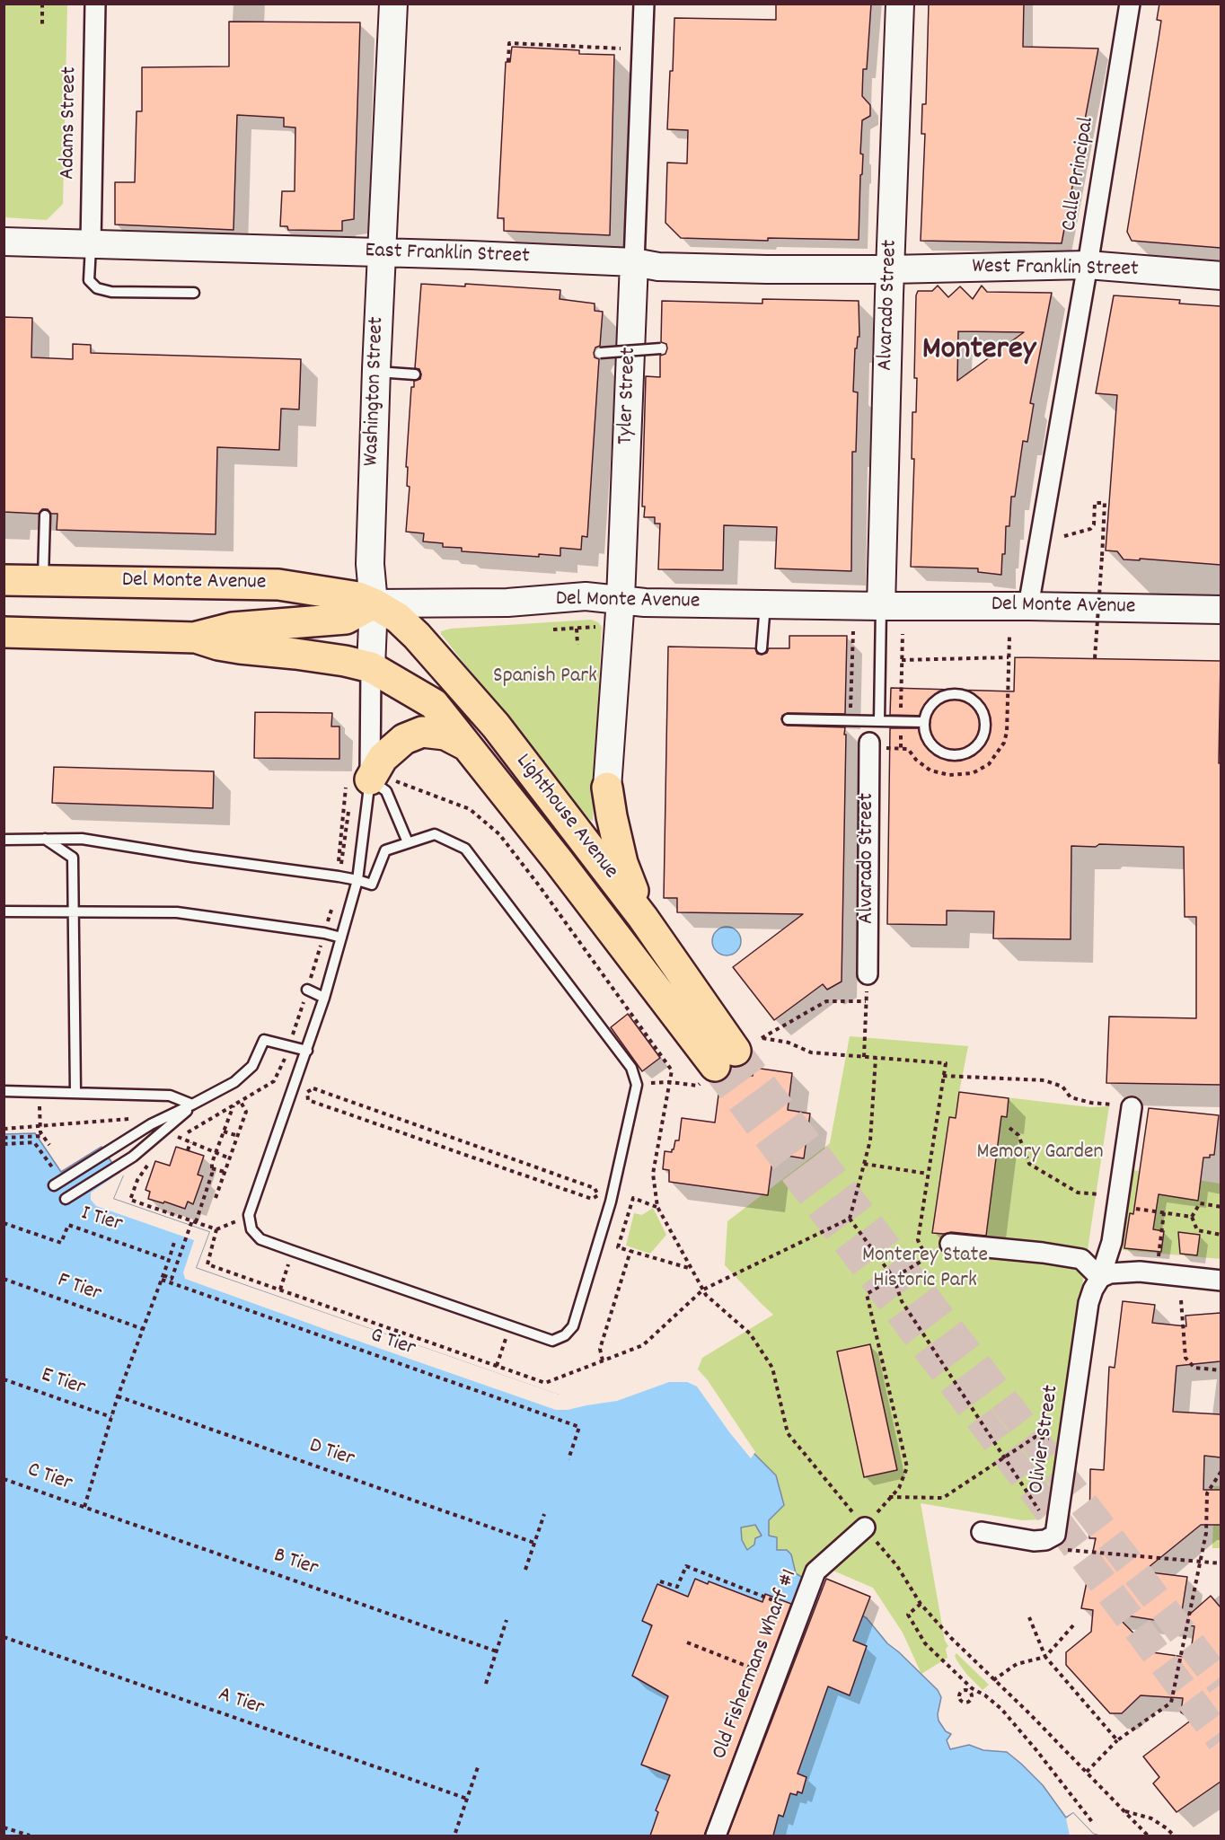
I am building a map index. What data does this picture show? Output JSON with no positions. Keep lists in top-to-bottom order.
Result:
{
  "streets": {
    "main road": [
      "East Franklin Street",
      "West Franklin Street",
      "Alvarado Street",
      "Washington Street",
      "Tyler Street",
      "Del Monte Avenue",
      "Lighthouse Avenue"
    ],
    "street": [
      "Adams Street",
      "Calle Principal",
      "Olivier Street",
      "Old Fishermans Wharf #1"
    ],
    "path": [
      "I Tier",
      "F Tier",
      "G Tier",
      "E Tier",
      "D Tier",
      "C Tier",
      "B Tier",
      "A Tier"
    ]
  },
  "crossings": [
    ["Adams Street", "East Franklin Street"],
    ["Calle Principal", "West Franklin Street"],
    ["Calle Principal", "Del Monte Avenue"],
    ["East Franklin Street", "West Franklin Street"],
    ["East Franklin Street", "Alvarado Street"],
    ["East Franklin Street", "Washington Street"],
    ["East Franklin Street", "Tyler Street"],
    ["West Franklin Street", "Alvarado Street"],
    ["Alvarado Street", "Del Monte Avenue"],
    ["Washington Street", "Del Monte Avenue"],
    ["Washington Street", "Lighthouse Avenue"],
    ["Tyler Street", "Del Monte Avenue"],
    ["Del Monte Avenue", "Lighthouse Avenue"],
    ["C Tier", "B Tier"]
  ],
  "districts": ["Monterey"],
  "parks": ["Spanish Park", "Memory Garden", "Monterey State Historic Park"]
}
